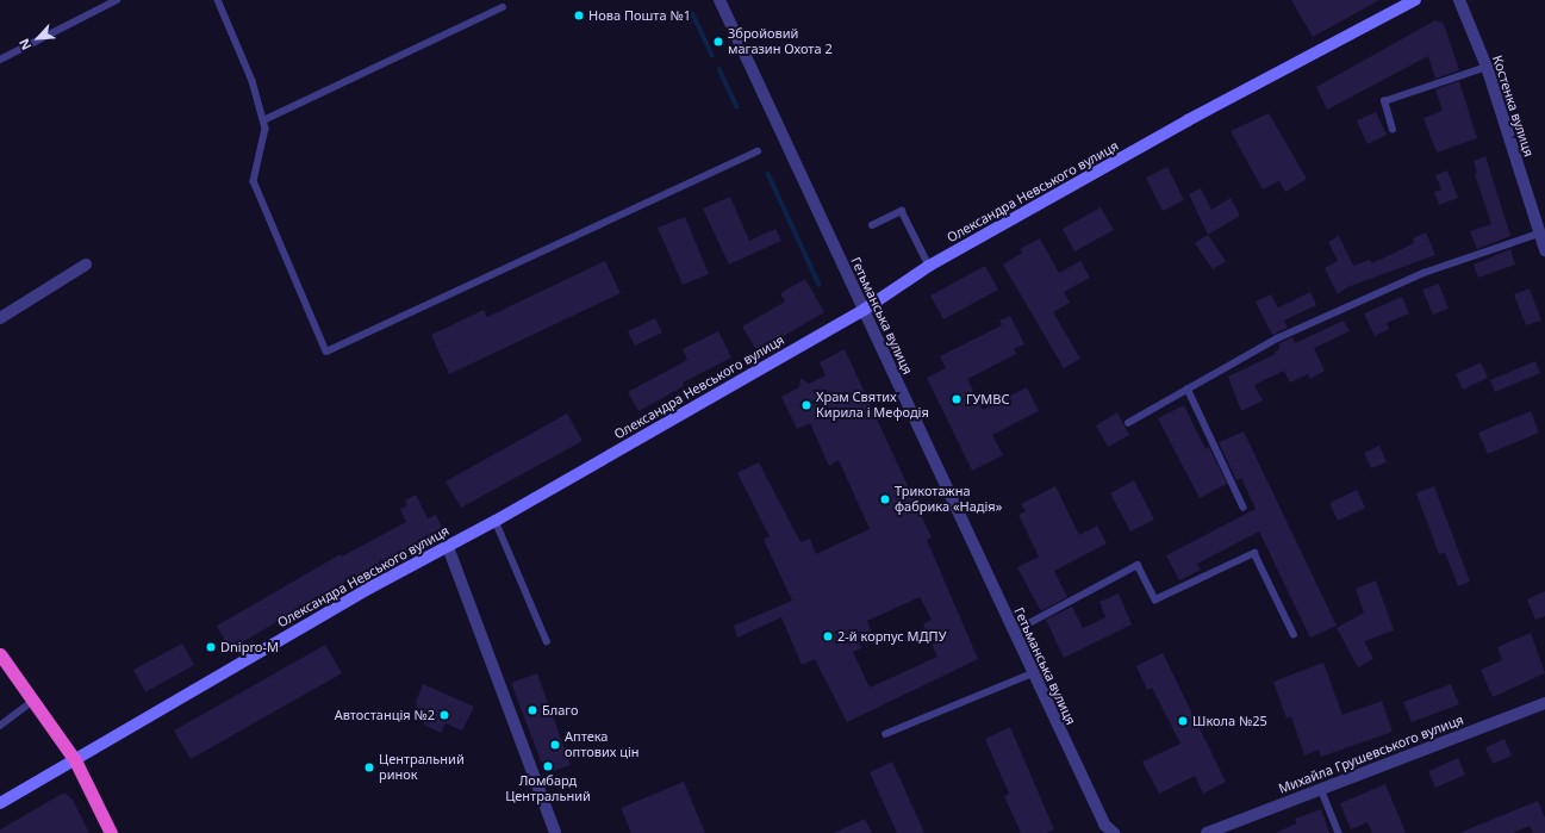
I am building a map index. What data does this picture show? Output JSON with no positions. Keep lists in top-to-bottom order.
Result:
{
  "streets": {
    "main road": ["Олександра Невського вулиця"],
    "street": ["Костенка вулиця", "Гетьманська вулиця", "Михайла Грушевського вулиця"]
  },
  "crossings": [
    ["Олександра Невського вулиця", "Гетьманська вулиця"]
  ],
  "places": [
    "Нова Пошта №1",
    "Збройовий магазин Охота 2",
    "ГУМВС",
    "Храм Святих Кирила і Мефодія",
    "Трикотажна фабрика «Надія»",
    "2-й корпус МДПУ",
    "Dnipro-M",
    "Благо",
    "Автостанція №2",
    "Школа №25",
    "Аптека оптових цін",
    "Ломбард Центральний",
    "Центральний ринок"
  ],
  "north": "bottom left"
}
